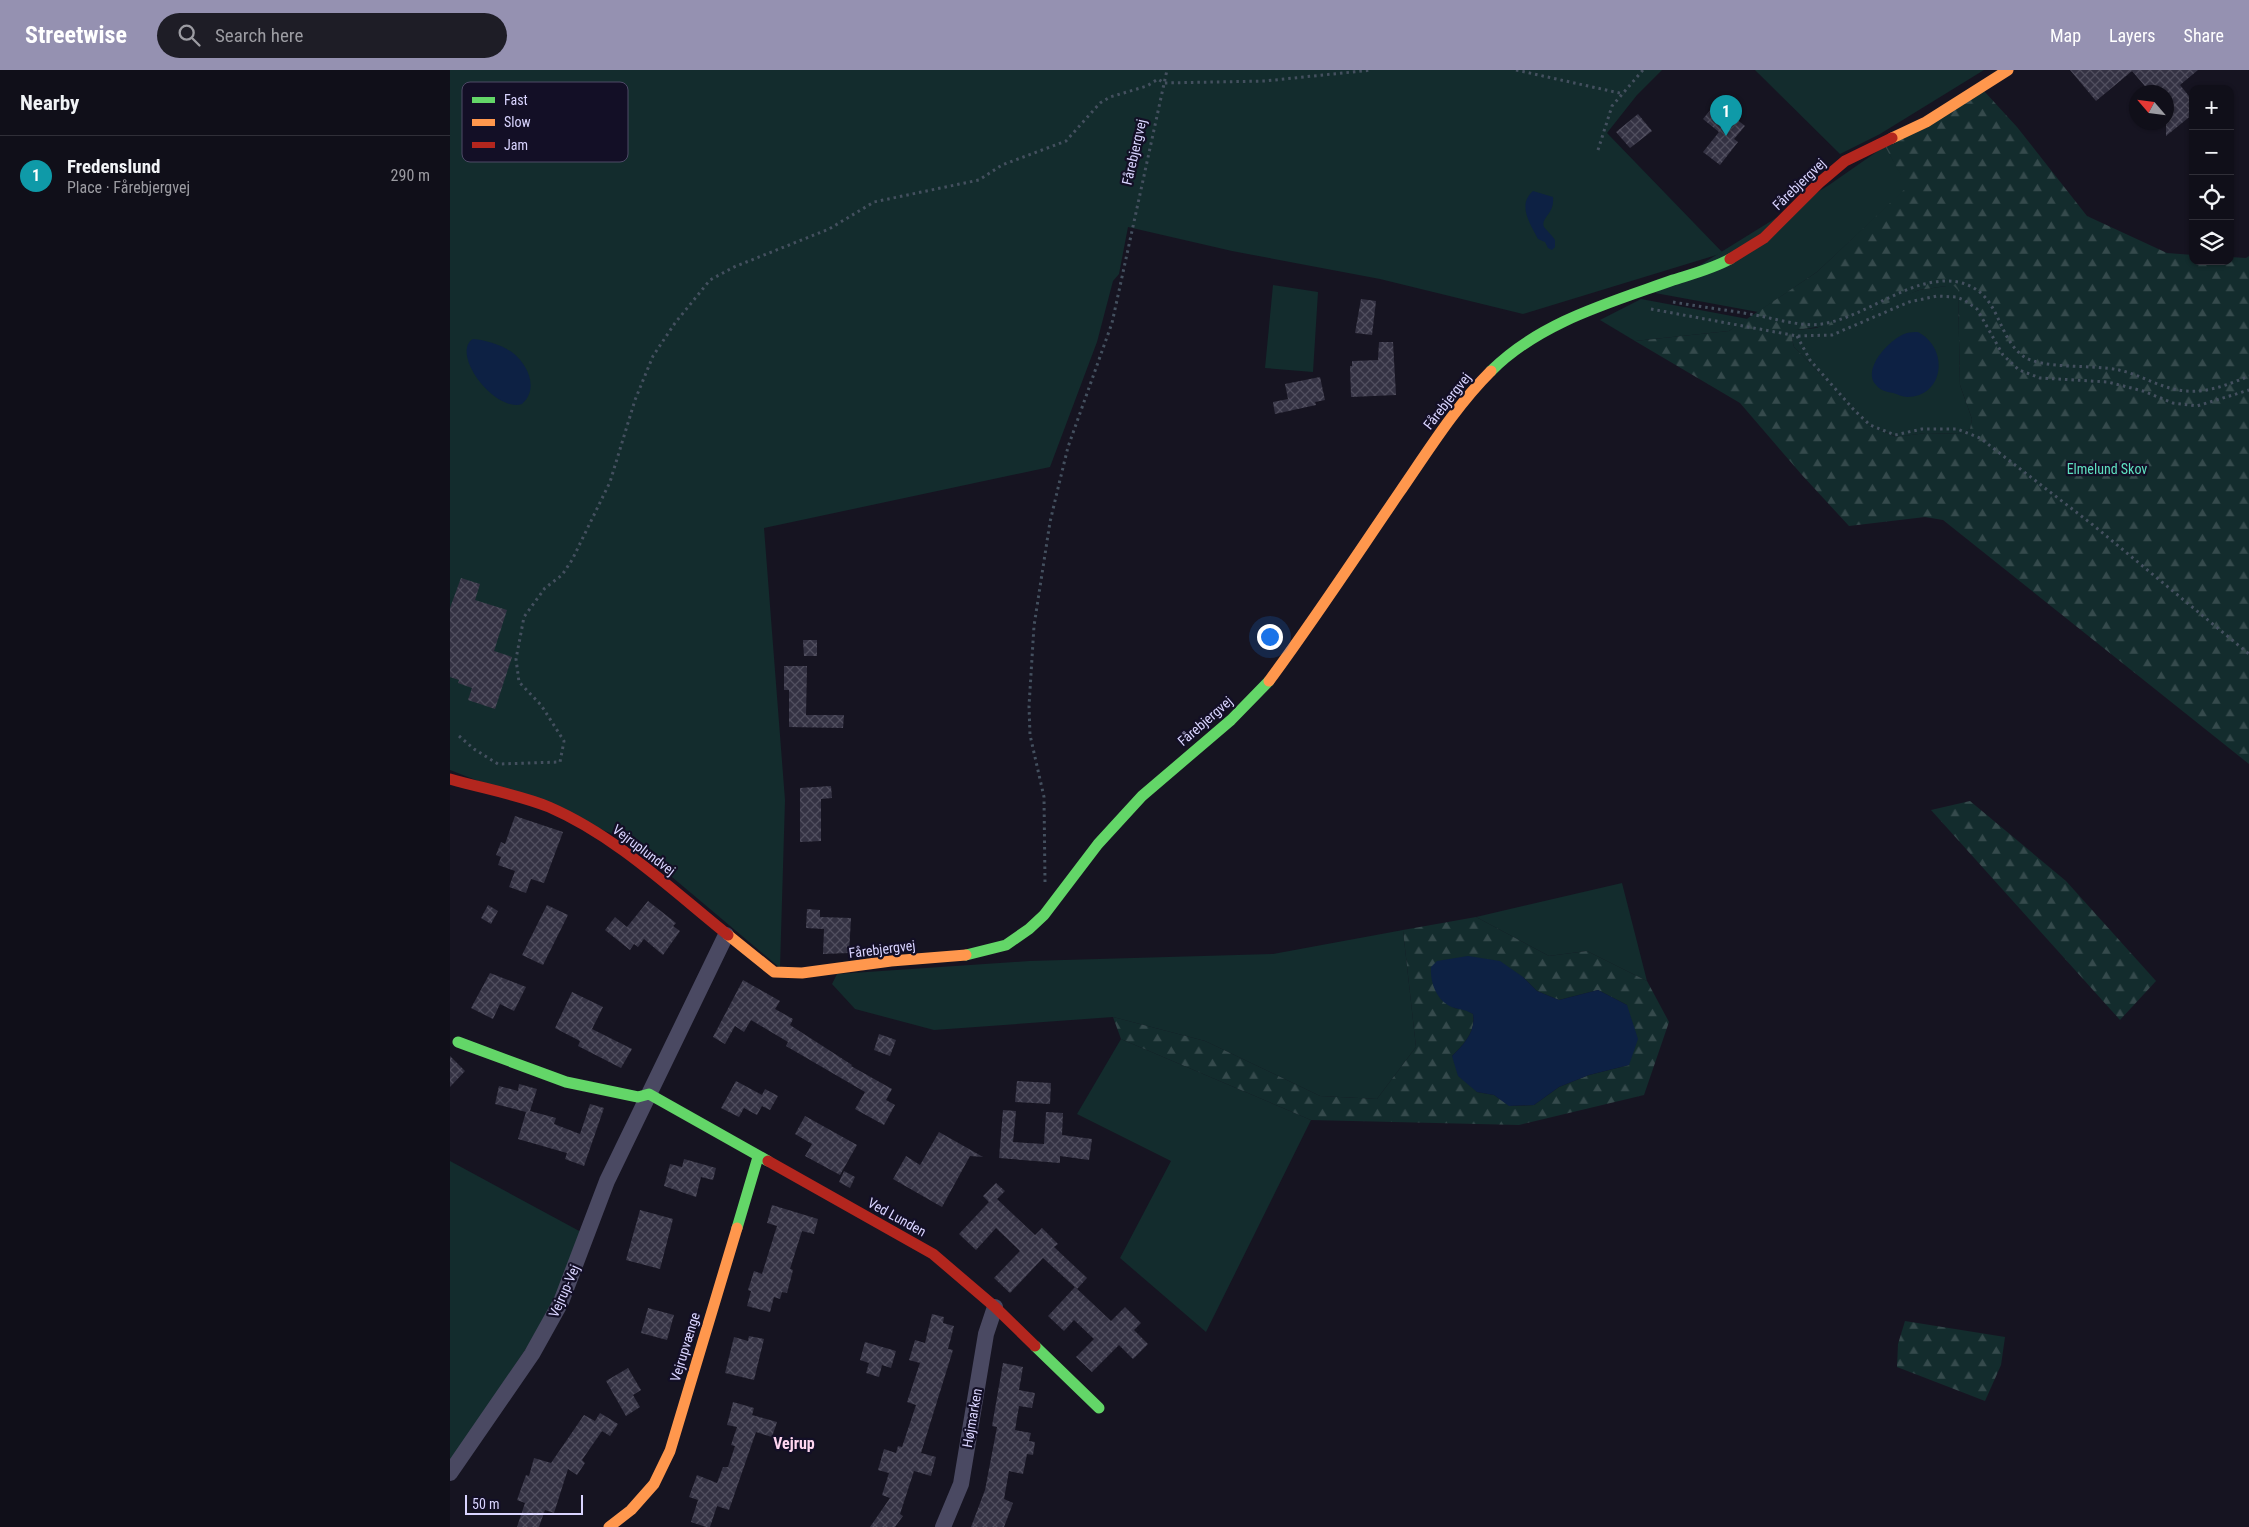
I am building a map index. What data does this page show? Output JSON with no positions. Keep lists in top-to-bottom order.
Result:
{
  "streets": {
    "street": [
      "Fårebjergvej",
      "Vejruplundvej",
      "Ved Lunden",
      "Vejrup-Vej",
      "Vejrupvænge",
      "Højmarken"
    ]
  },
  "crossings": [
    ["Fårebjergvej", "Vejruplundvej"],
    ["Vejruplundvej", "Vejrup-Vej"],
    ["Ved Lunden", "Vejrup-Vej"],
    ["Ved Lunden", "Vejrupvænge"],
    ["Ved Lunden", "Højmarken"]
  ],
  "districts": ["Vejrup"],
  "parks": ["Elmelund Skov"],
  "legend": ["Fast", "Slow", "Jam"],
  "scale_bar": "50 m",
  "north": "top left",
  "page": {
    "header": "Streetwise",
    "search": "Search here",
    "nav": ["Map", "Layers", "Share"],
    "heading": "Nearby",
    "map_buttons": ["+", "−"],
    "pins": "1",
    "list": [
      {
        "mark": "1",
        "name": "Fredenslund",
        "note": "Place · Fårebjergvej",
        "value": "290 m"
      }
    ],
    "scale": "50 m"
  }
}
